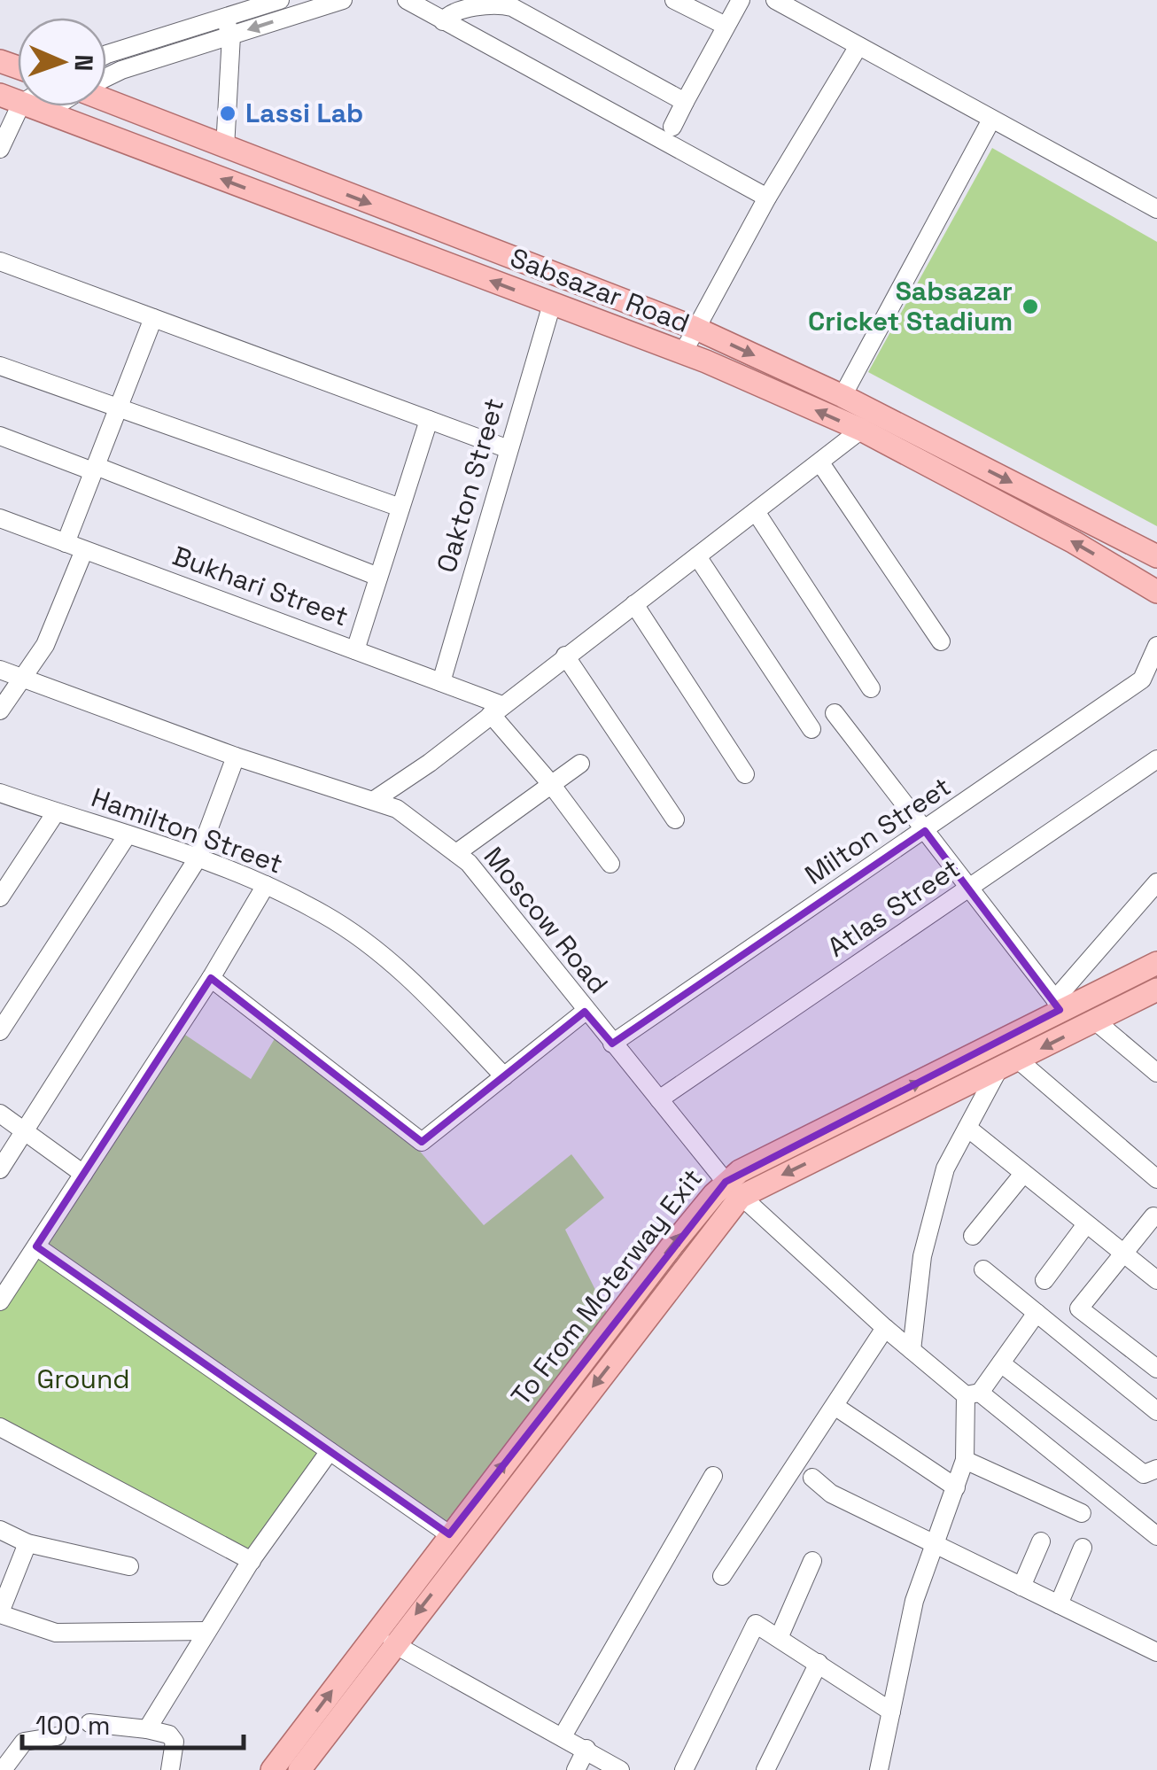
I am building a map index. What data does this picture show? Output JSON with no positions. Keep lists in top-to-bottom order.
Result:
{
  "streets": {
    "main road": ["Sabsazar Road", "To From Moterway Exit"],
    "street": [
      "Oakton Street",
      "Bukhari Street",
      "Hamilton Street",
      "Milton Street",
      "Atlas Street",
      "Moscow Road"
    ]
  },
  "crossings": [
    ["Sabsazar Road", "Oakton Street"],
    ["Oakton Street", "Bukhari Street"],
    ["Milton Street", "Moscow Road"],
    ["Atlas Street", "Moscow Road"],
    ["Moscow Road", "To From Moterway Exit"]
  ],
  "parks": ["Ground"],
  "places": ["Lassi Lab", "Sabsazar Cricket Stadium"],
  "scale_bar": "100 m",
  "north": "right"
}
